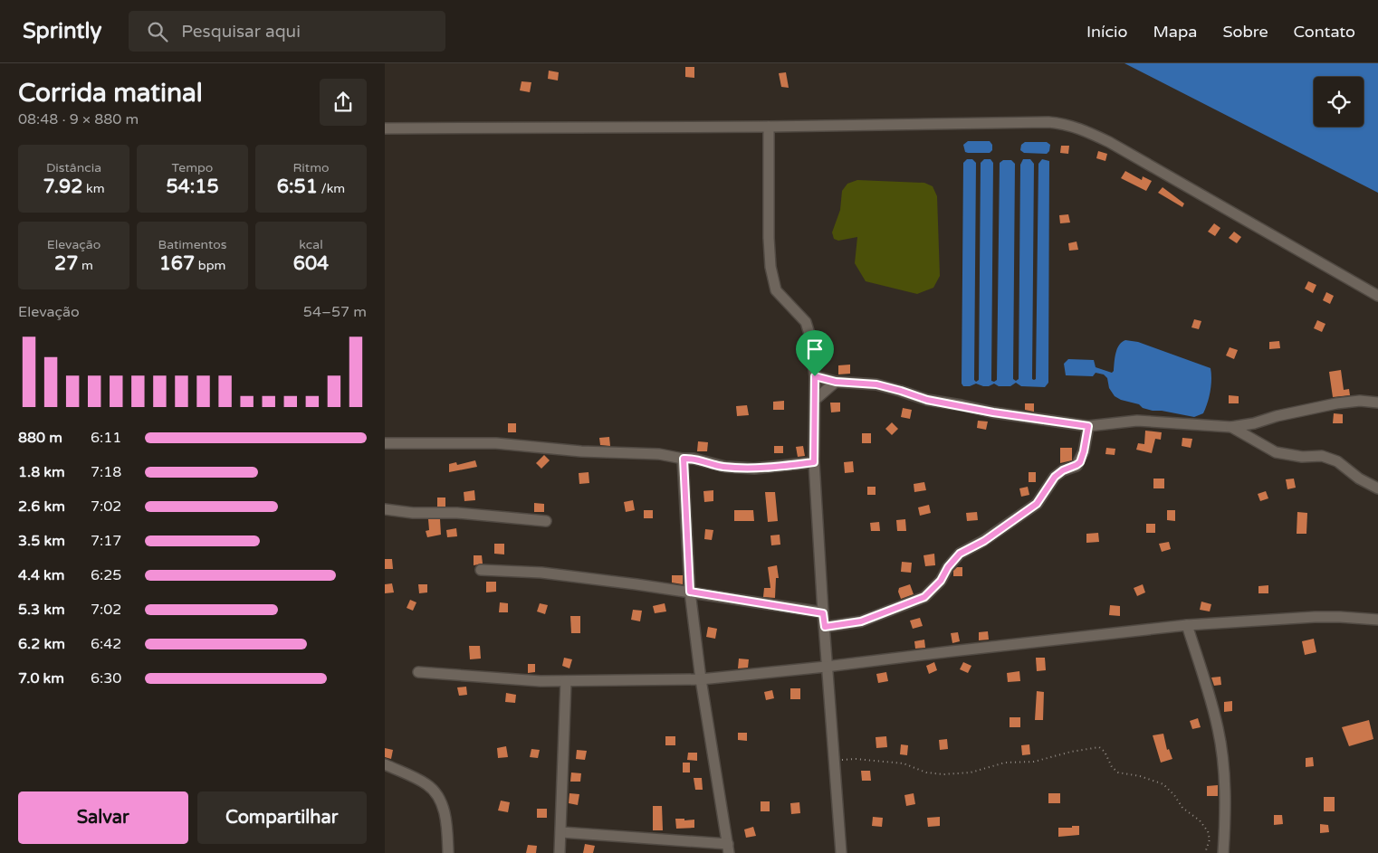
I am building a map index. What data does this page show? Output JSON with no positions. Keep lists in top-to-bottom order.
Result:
{
  "page": {
    "header": "Sprintly",
    "search": "Pesquisar aqui",
    "nav": [
      "Início",
      "Mapa",
      "Sobre",
      "Contato"
    ],
    "heading": ["Corrida matinal", "08:48 · 9 × 880 m"],
    "stats": [
      ["Distância", "7.92 km"],
      ["Tempo", "54:15"],
      ["Ritmo", "6:51 /km"],
      ["Elevação", "27 m"],
      ["Batimentos", "167 bpm"],
      ["kcal", "604"]
    ],
    "chart": ["Elevação", "54–57 m"],
    "list": [
      {
        "name": "880 m",
        "note": "6:11"
      },
      {
        "name": "1.8 km",
        "note": "7:18"
      },
      {
        "name": "2.6 km",
        "note": "7:02"
      },
      {
        "name": "3.5 km",
        "note": "7:17"
      },
      {
        "name": "4.4 km",
        "note": "6:25"
      },
      {
        "name": "5.3 km",
        "note": "7:02"
      },
      {
        "name": "6.2 km",
        "note": "6:42"
      },
      {
        "name": "7.0 km",
        "note": "6:30"
      }
    ],
    "buttons": ["Salvar", "Compartilhar"]
  }
}
